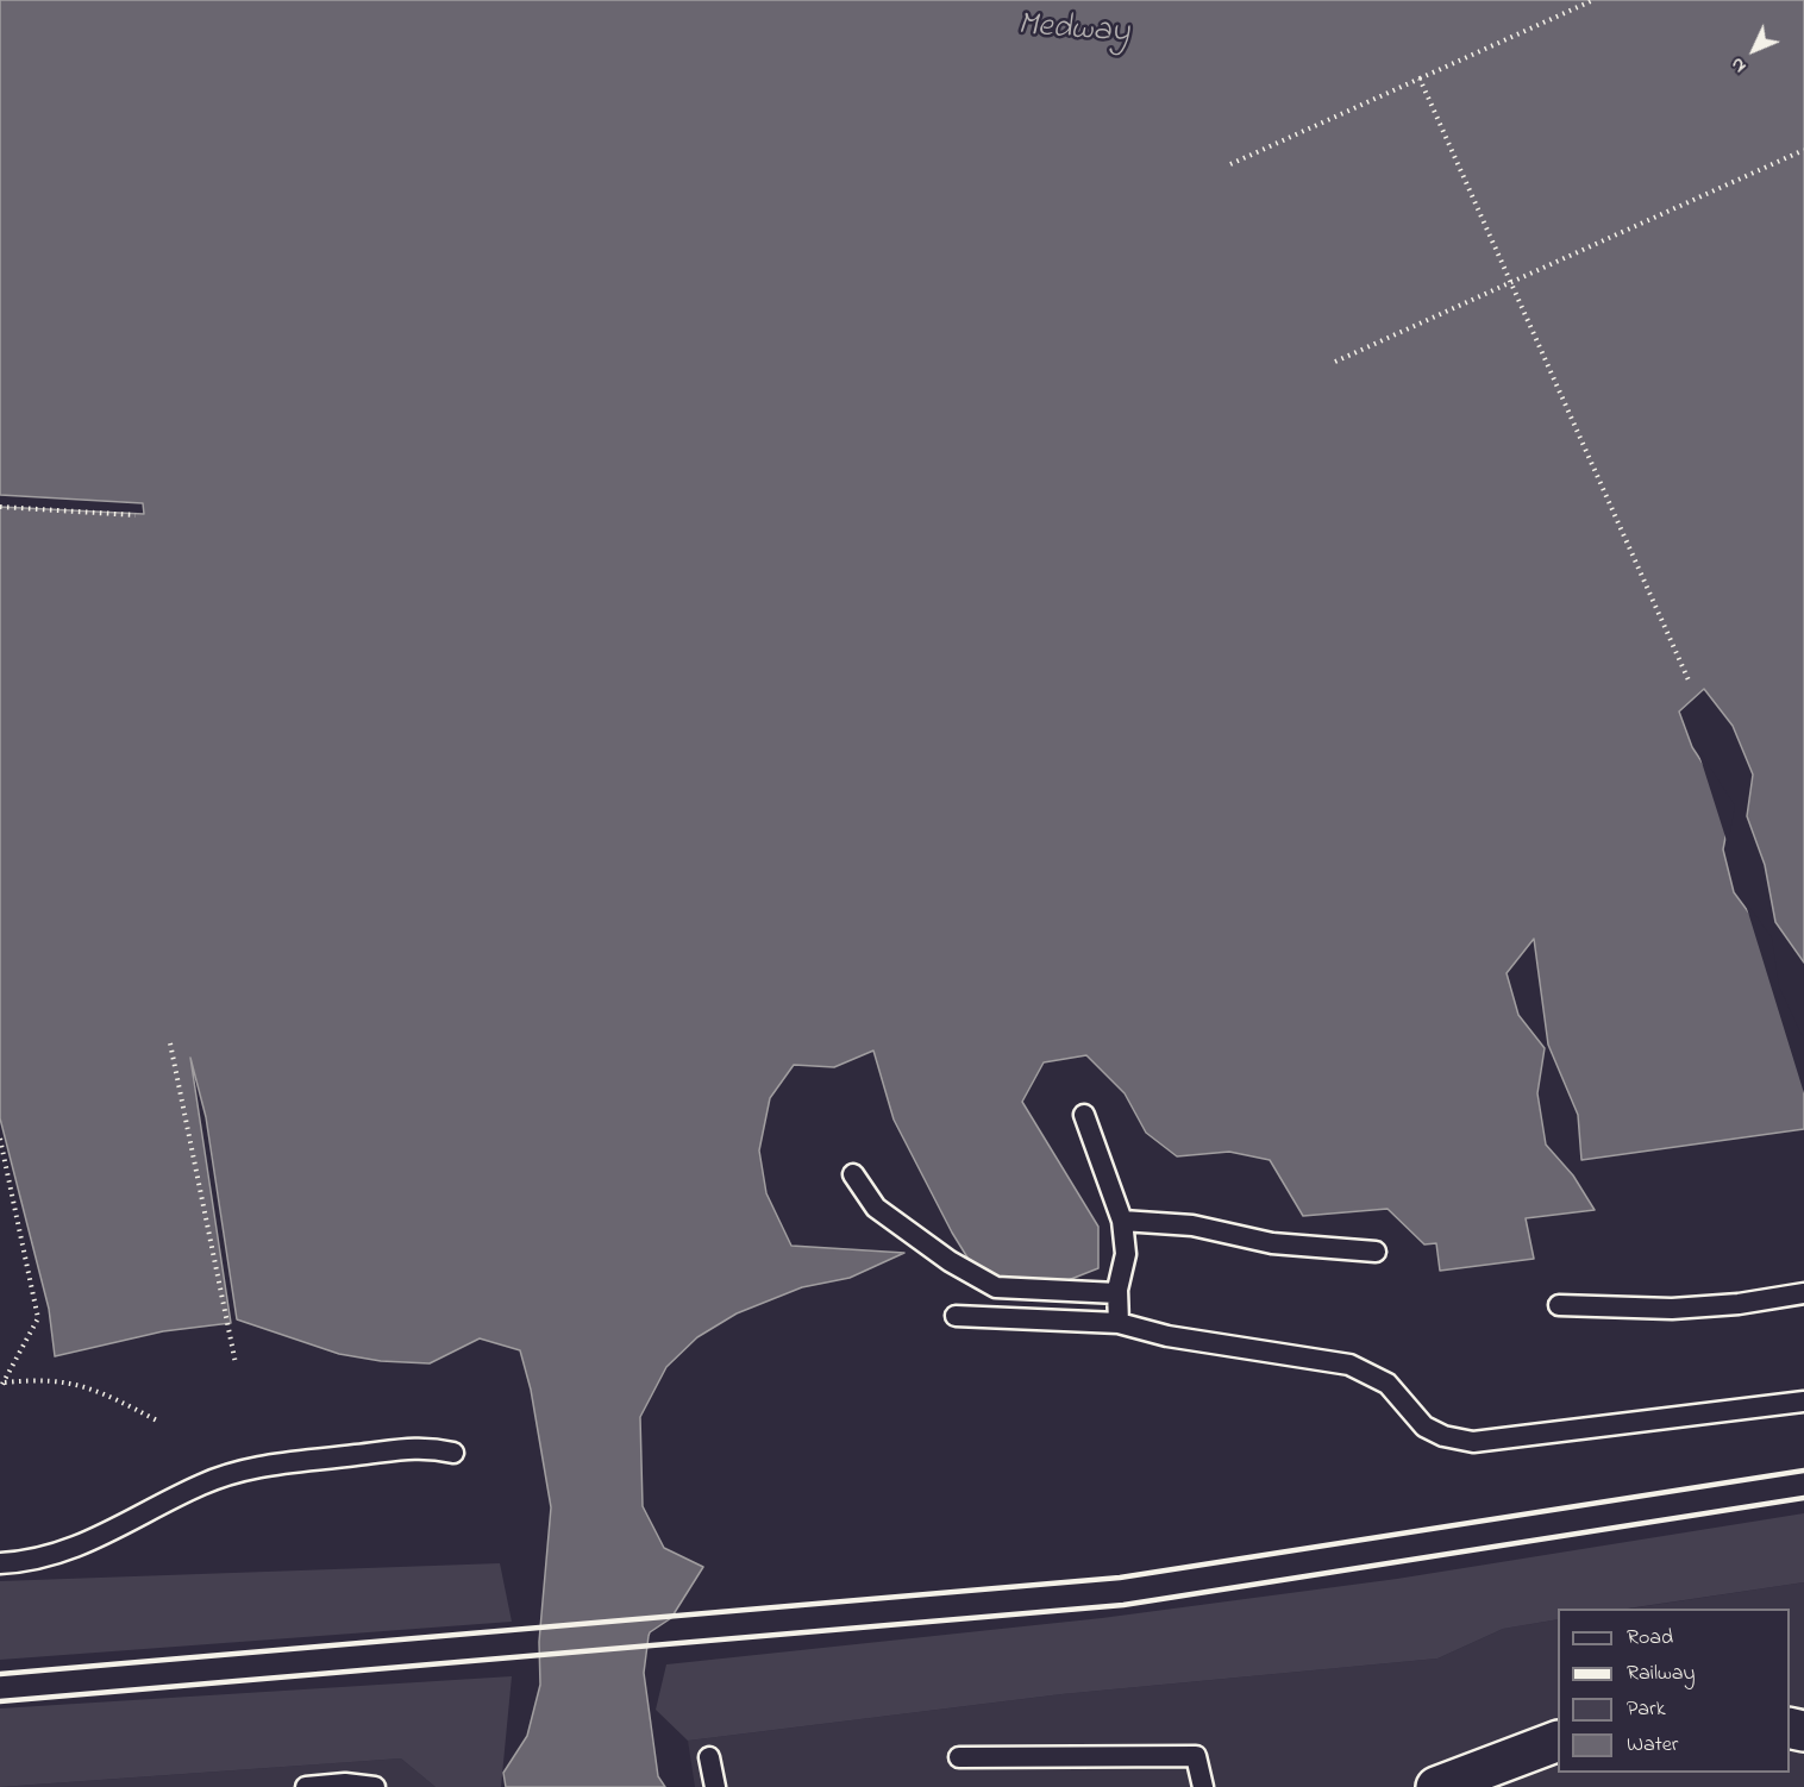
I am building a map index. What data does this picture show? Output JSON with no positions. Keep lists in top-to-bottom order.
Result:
{
  "water": ["Medway"],
  "legend": [
    "Road",
    "Railway",
    "Park",
    "Water"
  ],
  "north": "bottom left"
}
